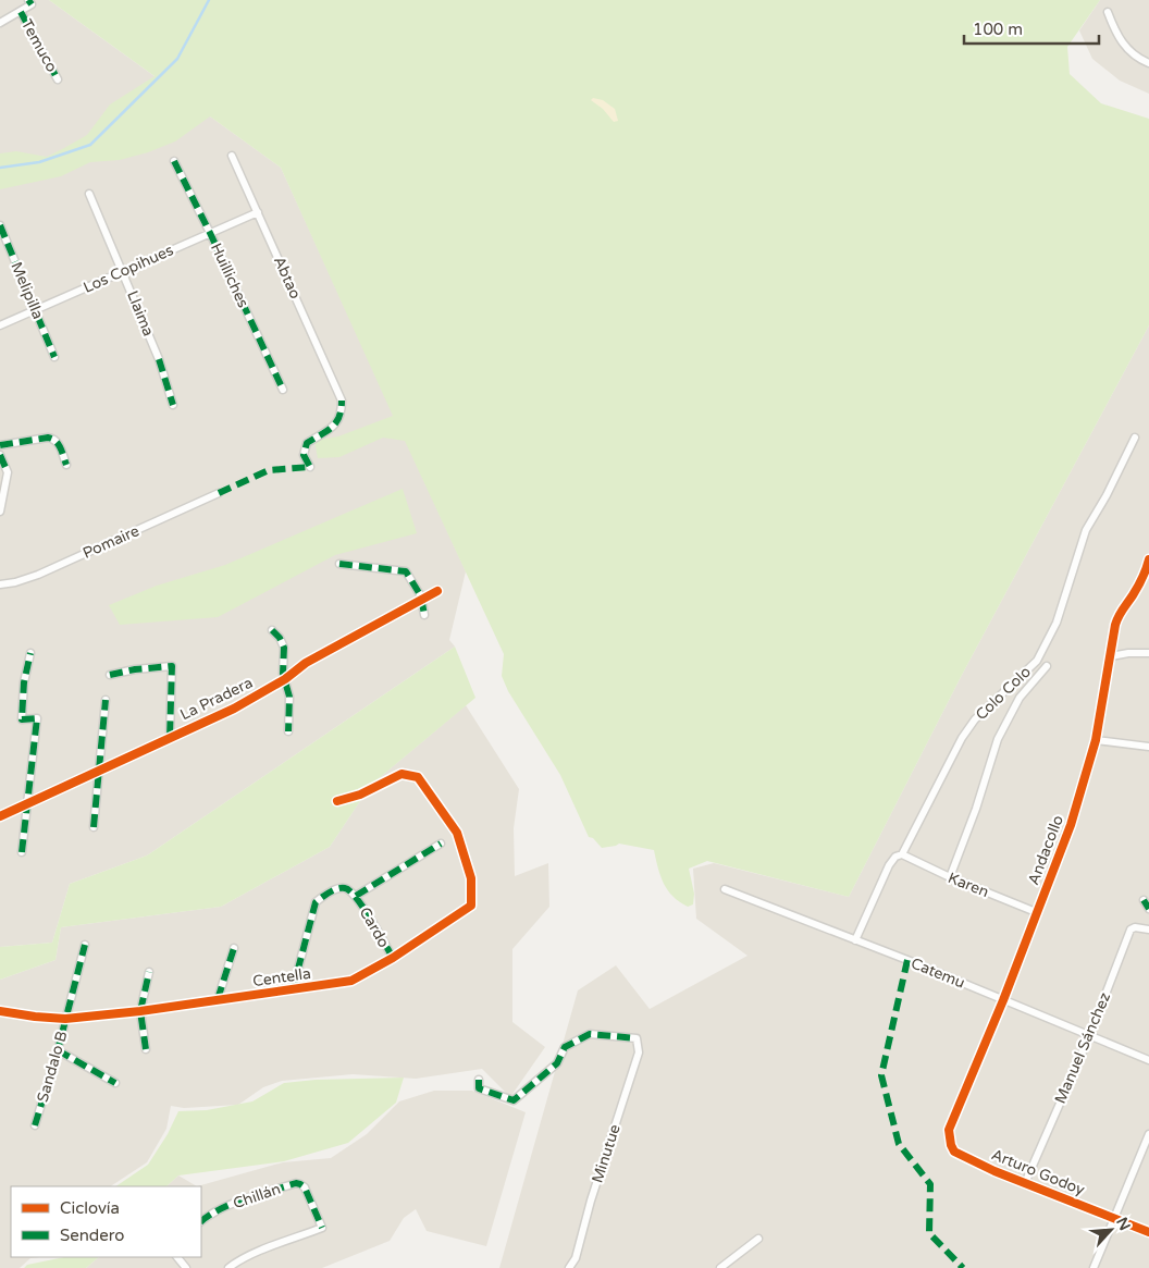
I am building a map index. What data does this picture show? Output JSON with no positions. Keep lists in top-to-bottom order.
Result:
{
  "streets": {
    "street": [
      "Temuco",
      "Los Copihues",
      "Huilliches",
      "Abtao",
      "Melipilla",
      "Llaima",
      "Pomaire",
      "Colo Colo",
      "La Pradera",
      "Andacollo",
      "Karen",
      "Cardo",
      "Catemu",
      "Centella",
      "Manuel Sánchez",
      "Sandalo B",
      "Minutue",
      "Arturo Godoy",
      "Chillán"
    ]
  },
  "crossings": [
    ["Los Copihues", "Huilliches"],
    ["Los Copihues", "Abtao"],
    ["Los Copihues", "Melipilla"],
    ["Los Copihues", "Llaima"],
    ["Colo Colo", "Karen"],
    ["Colo Colo", "Catemu"],
    ["Andacollo", "Karen"],
    ["Andacollo", "Catemu"],
    ["Andacollo", "Arturo Godoy"],
    ["Cardo", "Centella"],
    ["Catemu", "Manuel Sánchez"],
    ["Centella", "Sandalo B"],
    ["Manuel Sánchez", "Arturo Godoy"]
  ],
  "legend": ["Ciclovía", "Sendero"],
  "scale_bar": "100 m",
  "north": "top right"
}
